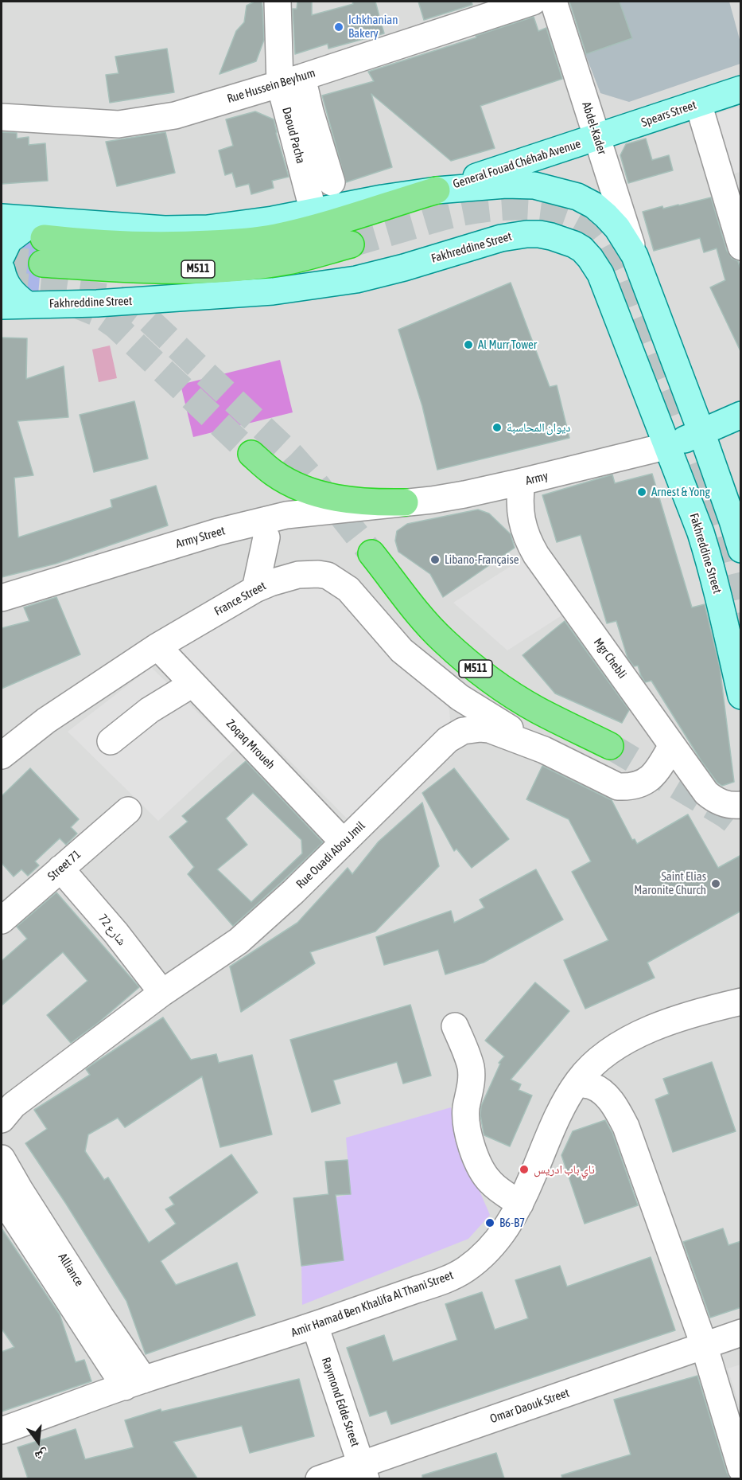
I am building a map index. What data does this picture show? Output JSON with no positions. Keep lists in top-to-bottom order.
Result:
{
  "streets": {
    "highway": ["M511"],
    "main road": ["Spears Street", "General Fouad Chéhab Avenue", "Fakhreddine Street"],
    "street": [
      "Rue Hussein Beyhum",
      "Abdel-Kader",
      "Daoud Pacha",
      "Army",
      "Army Street",
      "France Street",
      "Mgr Chebli",
      "Zoqaq Mroueh",
      "Rue Ouadi Abou Jmil",
      "Street 71",
      "شارع 72",
      "Alliance",
      "Amir Hamad Ben Khalifa Al Thani Street",
      "Raymond Edde Street",
      "Omar Daouk Street"
    ]
  },
  "crossings": [
    ["Rue Hussein Beyhum", "Daoud Pacha"],
    ["Spears Street", "Abdel-Kader"],
    ["Spears Street", "General Fouad Chéhab Avenue"],
    ["Abdel-Kader", "General Fouad Chéhab Avenue"],
    ["Fakhreddine Street", "Army"],
    ["Army", "Army Street"],
    ["Army", "Mgr Chebli"],
    ["France Street", "Zoqaq Mroueh"],
    ["France Street", "Rue Ouadi Abou Jmil"],
    ["Mgr Chebli", "Rue Ouadi Abou Jmil"],
    ["Zoqaq Mroueh", "Rue Ouadi Abou Jmil"],
    ["Rue Ouadi Abou Jmil", "شارع 72"],
    ["Street 71", "شارع 72"],
    ["Alliance", "Amir Hamad Ben Khalifa Al Thani Street"],
    ["Amir Hamad Ben Khalifa Al Thani Street", "Raymond Edde Street"],
    ["Raymond Edde Street", "Omar Daouk Street"]
  ],
  "places": [
    "Ichkhanian Bakery",
    "Al Murr Tower",
    "ديوان المحاسبة",
    "Arnest & Yong",
    "Libano-Française",
    "Saint Elias Maronite Church",
    "ناي باب ادريس",
    "B6-B7"
  ],
  "north": "bottom"
}
